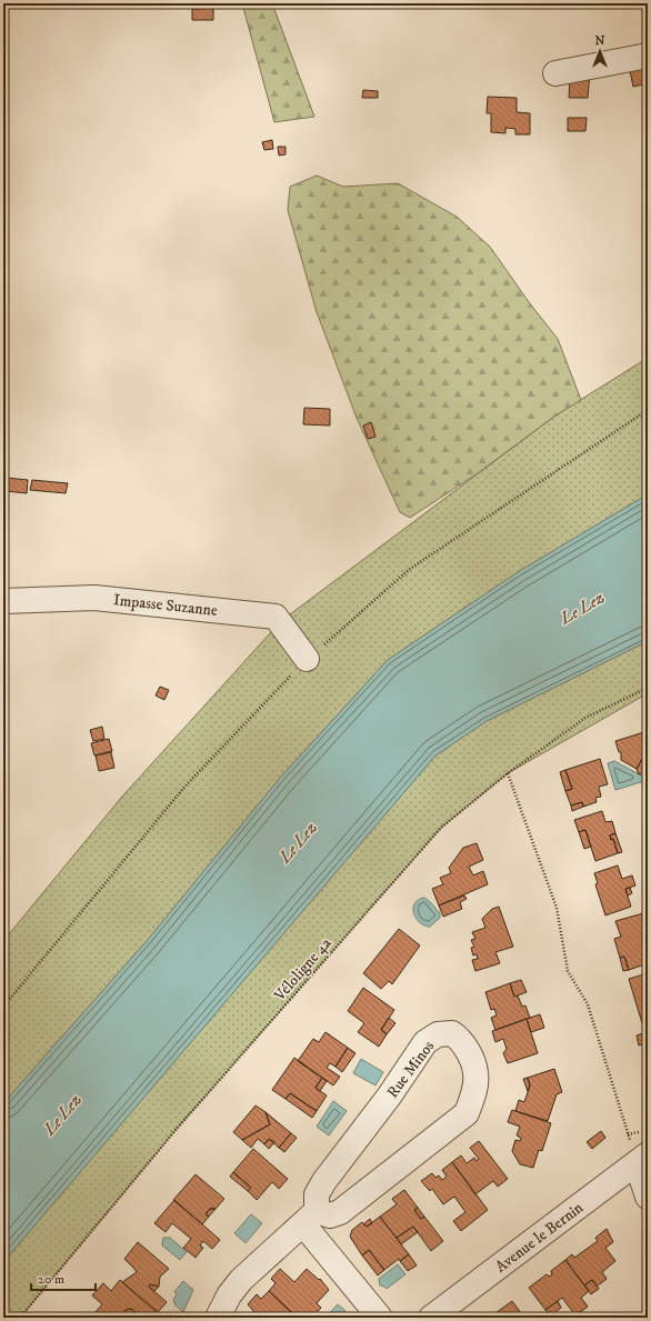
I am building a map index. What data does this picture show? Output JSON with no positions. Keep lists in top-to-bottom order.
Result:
{
  "streets": {
    "street": ["Impasse Suzanne", "Rue Minos", "Avenue le Bernin"],
    "path": ["Véloligne 4a"]
  },
  "water": ["Le Lez"],
  "scale_bar": "20 m",
  "north": "top"
}
